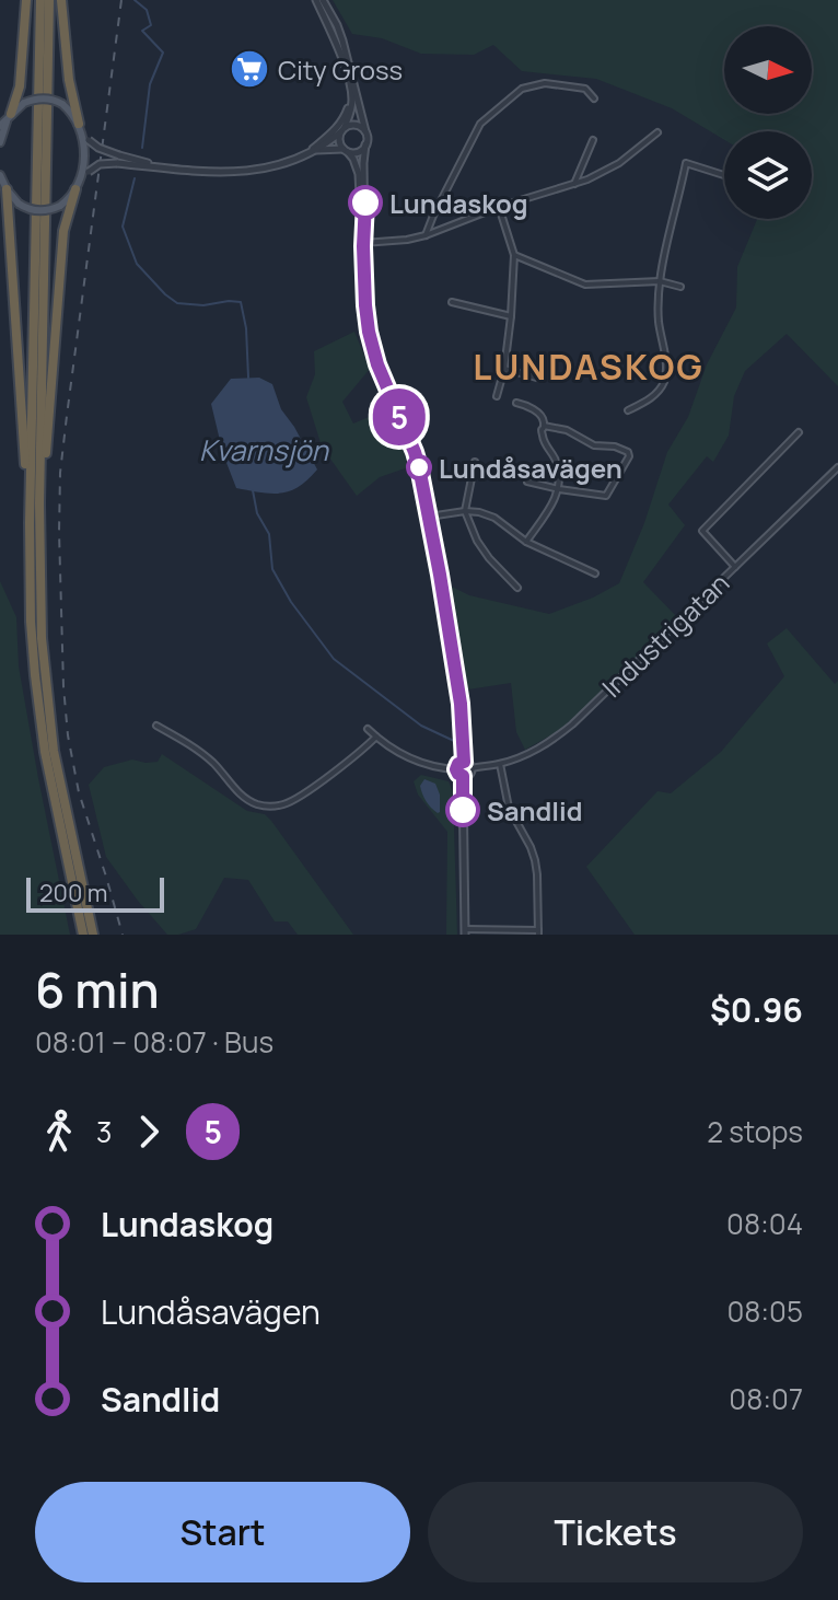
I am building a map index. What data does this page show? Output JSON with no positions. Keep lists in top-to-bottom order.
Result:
{
  "streets": {
    "street": ["Industrigatan"]
  },
  "districts": ["LUNDASKOG"],
  "water": ["Kvarnsjön"],
  "places": {
    "supermarket": ["City Gross"],
    "other": ["Lundaskog", "Lundåsavägen", "Sandlid"]
  },
  "lines": ["bus line 5"],
  "scale_bar": "200 m",
  "north": "right",
  "page": {
    "on_map": "5",
    "scale": "200 m",
    "heading": ["6 min", "08:01 – 08:07 · Bus", "$0.96"],
    "legs": ["3", "5", "2 stops"],
    "list": [
      {
        "name": "Lundaskog",
        "value": "08:04"
      },
      {
        "name": "Lundåsavägen",
        "value": "08:05"
      },
      {
        "name": "Sandlid",
        "value": "08:07"
      }
    ],
    "buttons": ["Start", "Tickets"]
  }
}
